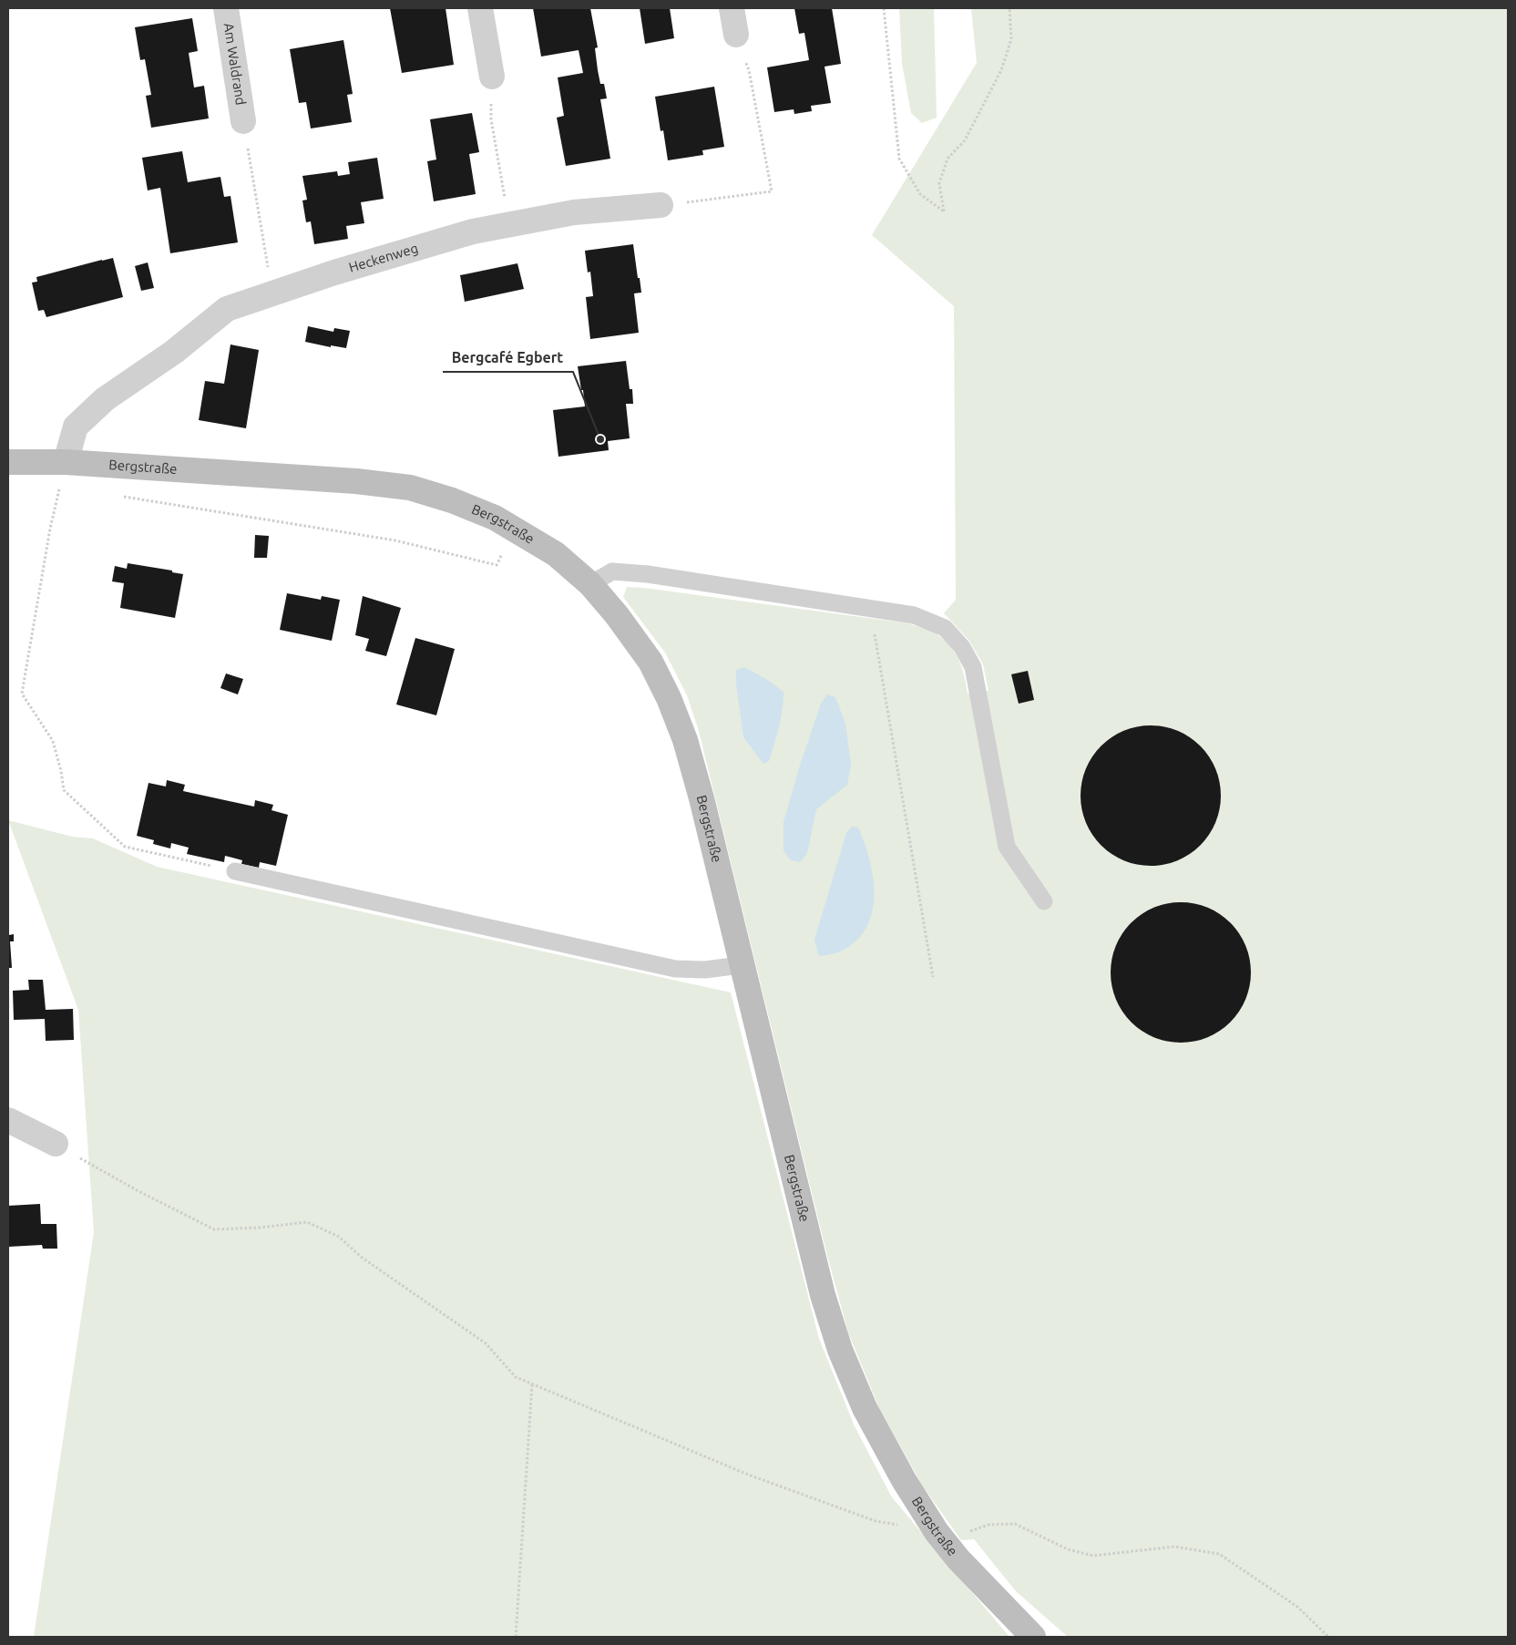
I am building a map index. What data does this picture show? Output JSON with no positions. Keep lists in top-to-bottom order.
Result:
{
  "streets": {
    "main road": ["Bergstraße"],
    "street": ["Am Waldrand", "Heckenweg"]
  },
  "crossings": [
    ["Heckenweg", "Bergstraße"]
  ],
  "places": ["Bergcafé Egbert"]
}
